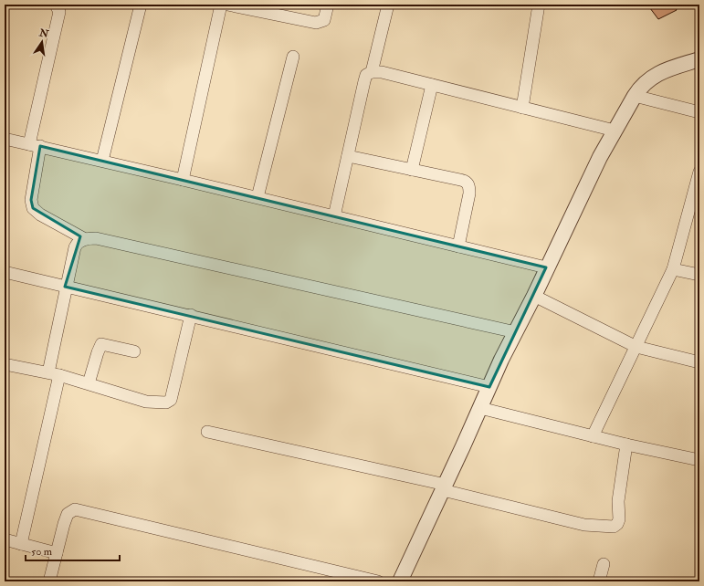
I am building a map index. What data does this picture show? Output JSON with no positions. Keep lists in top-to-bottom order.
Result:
{
  "scale_bar": "50 m",
  "north": "top"
}
